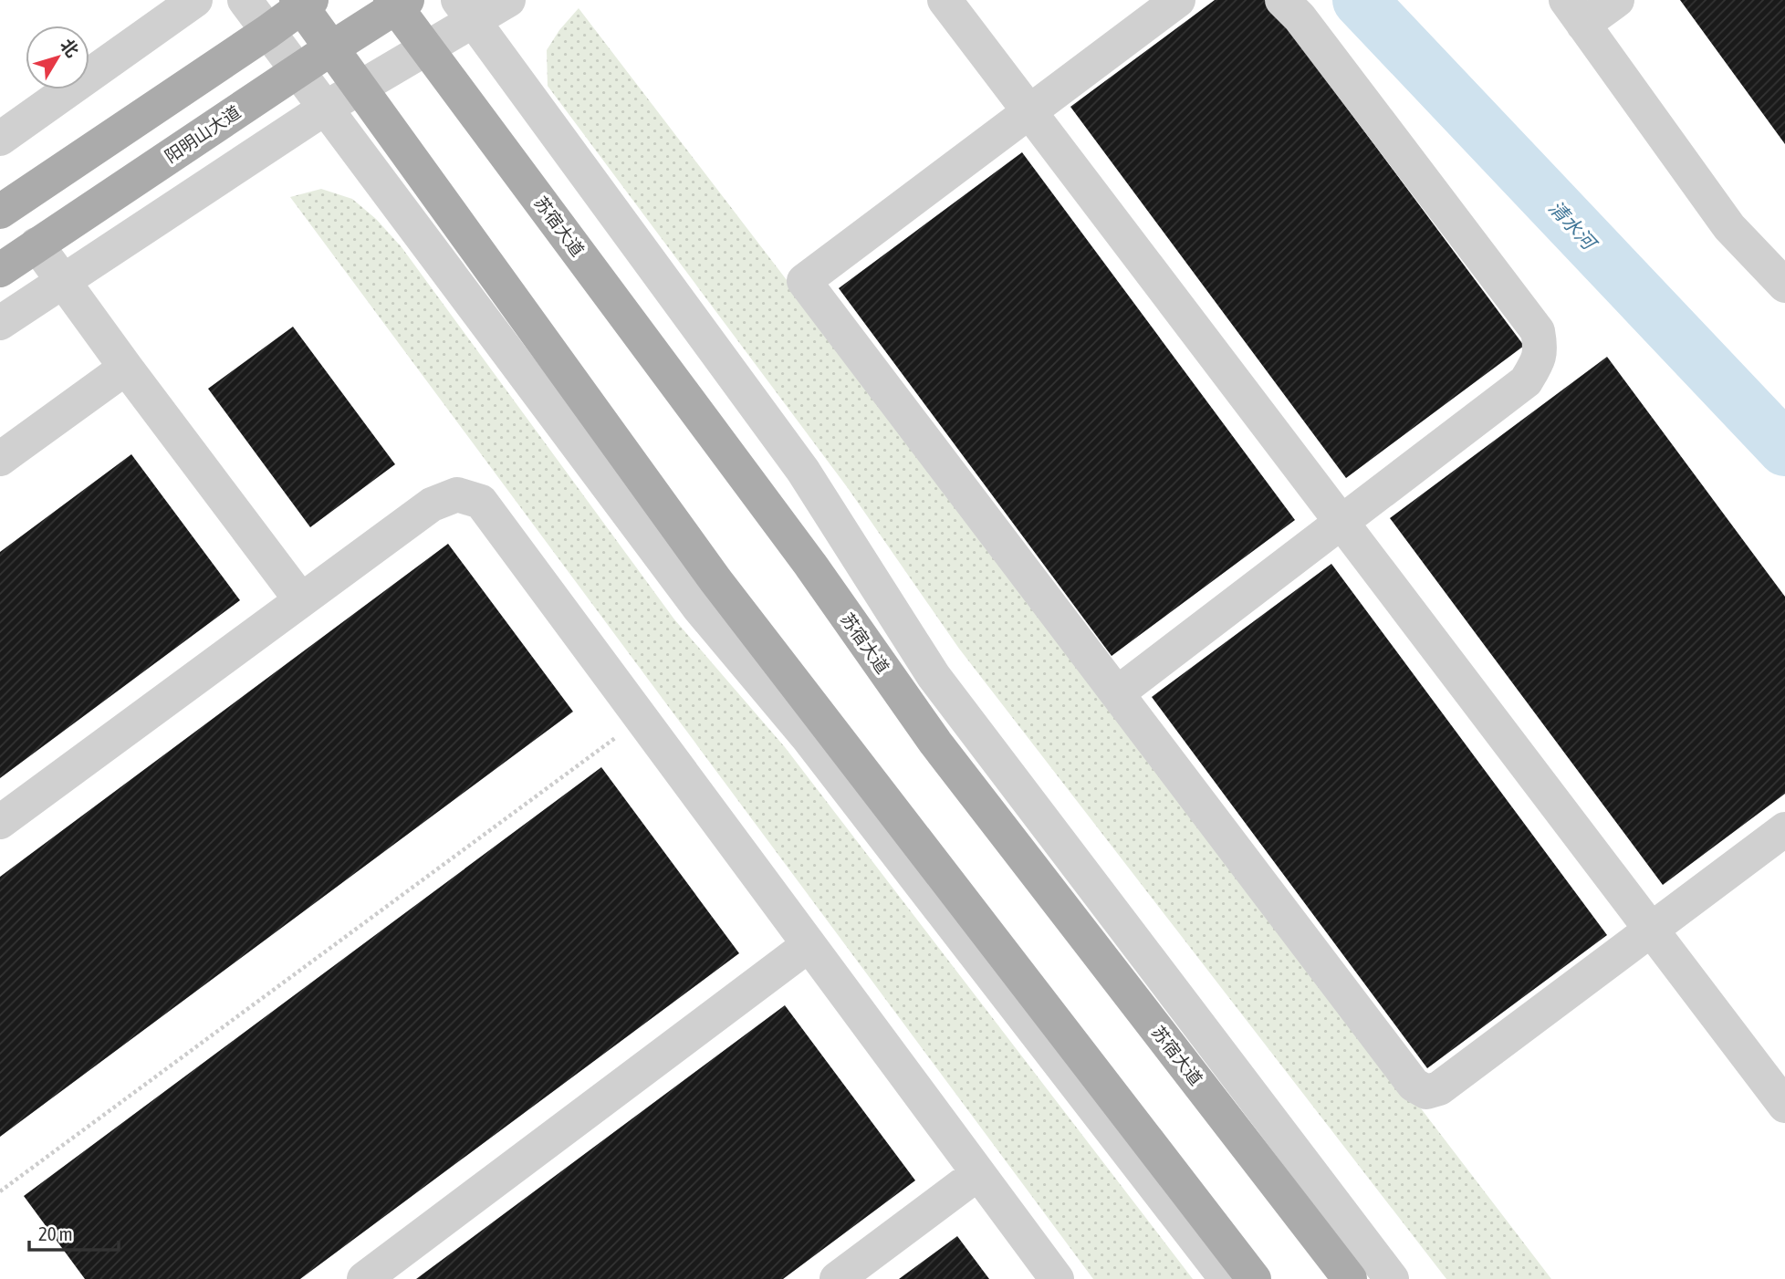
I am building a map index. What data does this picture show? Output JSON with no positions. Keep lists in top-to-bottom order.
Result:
{
  "streets": {
    "main road": ["阳明山大道", "苏宿大道"]
  },
  "crossings": [
    ["阳明山大道", "苏宿大道"]
  ],
  "water": ["清水河"],
  "scale_bar": "20 m",
  "north": "top right"
}
